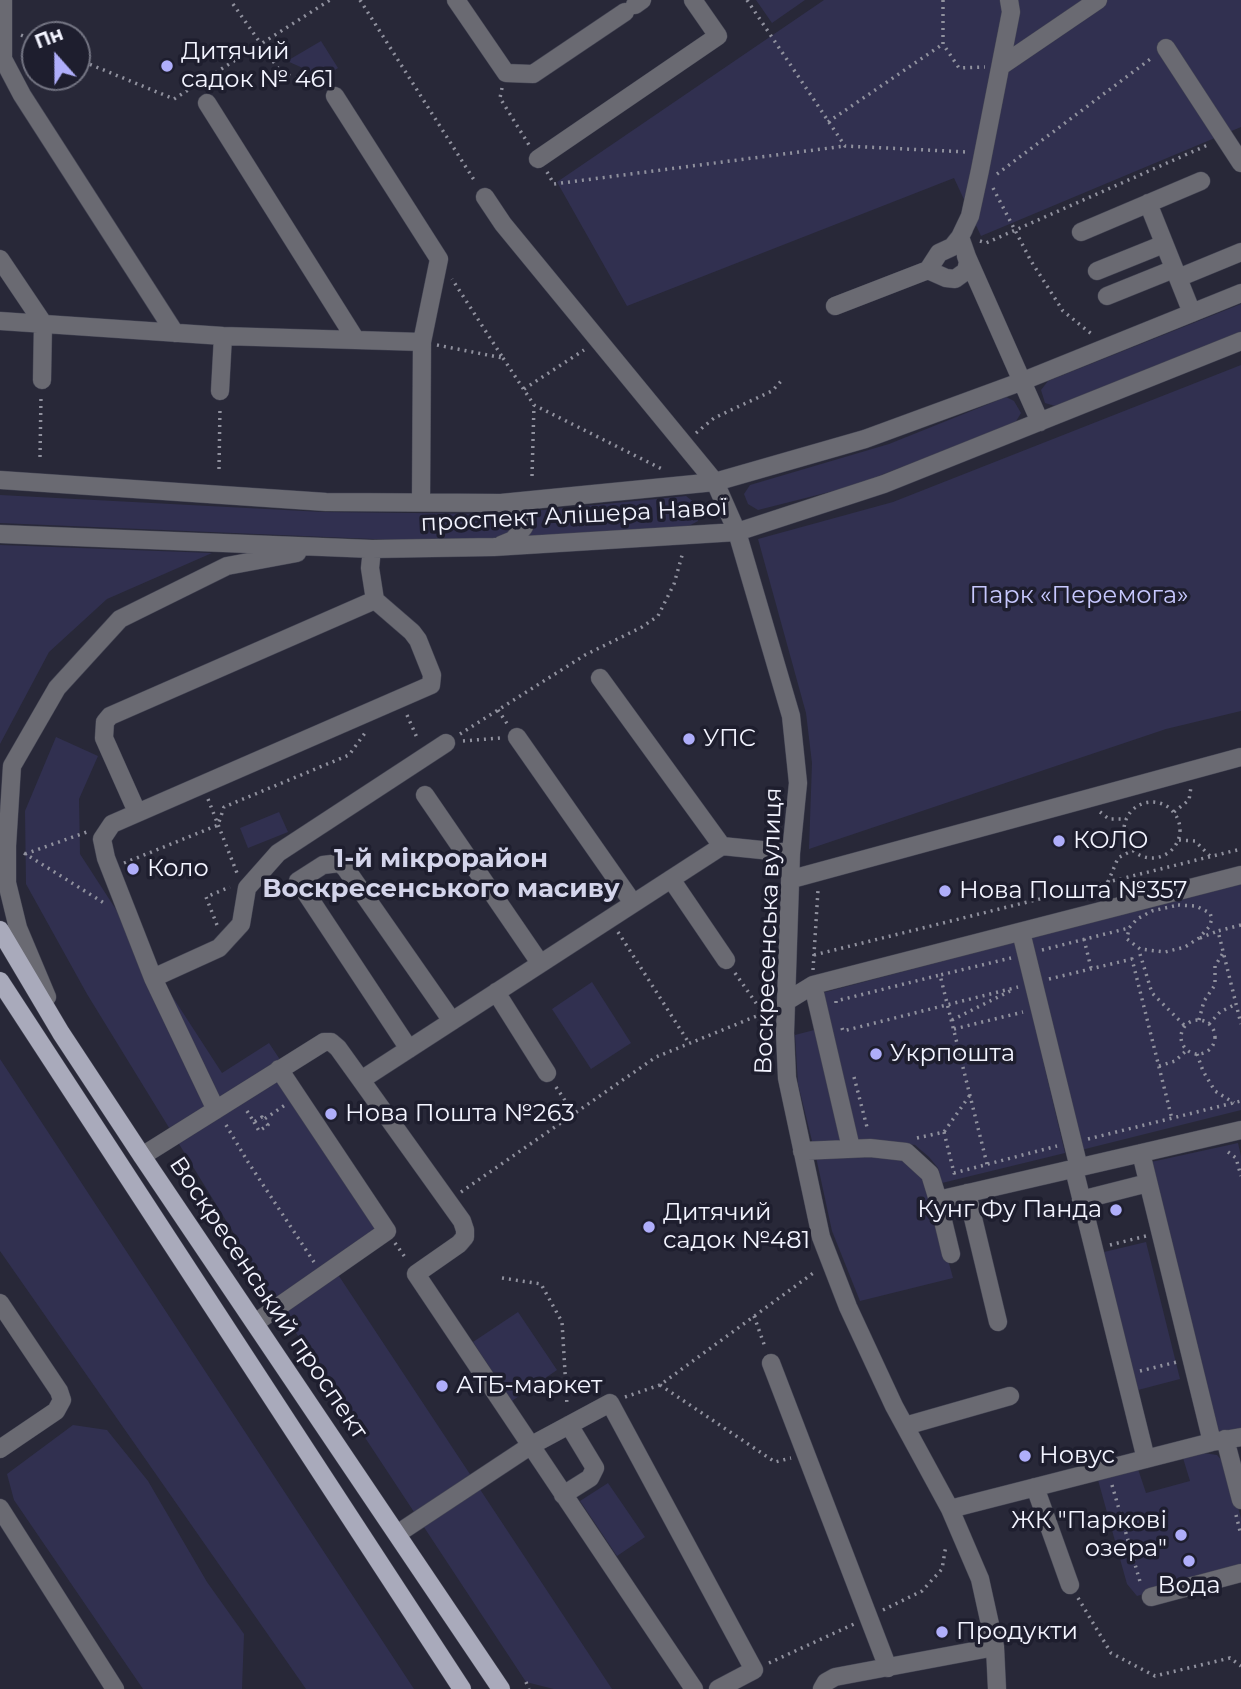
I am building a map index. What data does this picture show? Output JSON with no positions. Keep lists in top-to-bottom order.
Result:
{
  "streets": {
    "main road": ["Воскресенський проспект"],
    "street": ["проспект Алішера Навої", "Воскресенська вулиця"]
  },
  "crossings": [
    ["проспект Алішера Навої", "Воскресенська вулиця"]
  ],
  "districts": ["1-й мікрорайон Воскресенського масиву"],
  "parks": ["Парк «Перемога»"],
  "places": [
    "Дитячий садок № 461",
    "УПС",
    "КОЛО",
    "Коло",
    "Нова Пошта №357",
    "Укрпошта",
    "Нова Пошта №263",
    "Кунг Фу Панда",
    "Дитячий садок №481",
    "АТБ-маркет",
    "Новус",
    "ЖК \"Паркові озера\"",
    "Вода",
    "Продукти"
  ],
  "north": "top"
}
